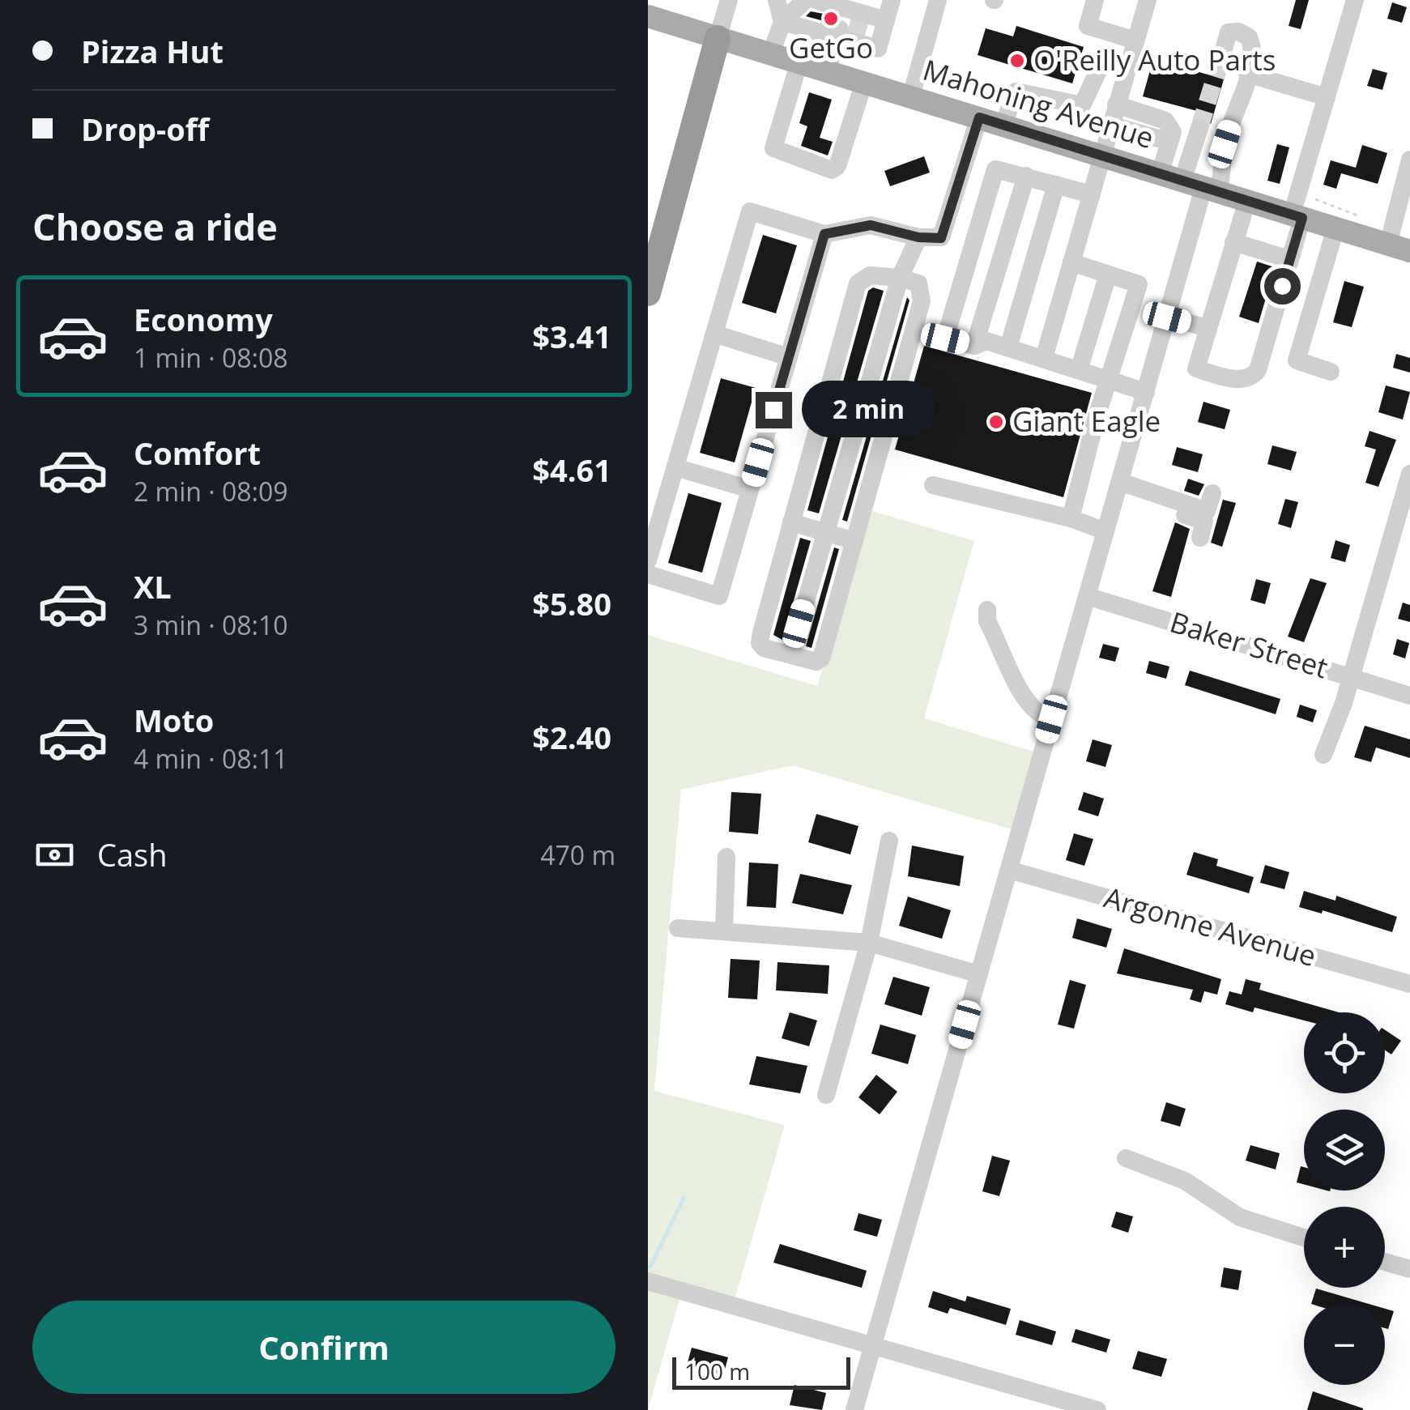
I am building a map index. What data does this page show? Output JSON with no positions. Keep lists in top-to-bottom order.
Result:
{
  "streets": {
    "main road": ["Mahoning Avenue"],
    "street": ["Baker Street", "Argonne Avenue"]
  },
  "places": ["GetGo", "O'Reilly Auto Parts", "Giant Eagle"],
  "scale_bar": "100 m",
  "page": {
    "banner": ["Pizza Hut", "Drop-off"],
    "heading": "Choose a ride",
    "list": [
      {
        "name": "Economy",
        "note": "1 min · 08:08",
        "value": "$3.41"
      },
      {
        "name": "Comfort",
        "note": "2 min · 08:09",
        "value": "$4.61"
      },
      {
        "name": "XL",
        "note": "3 min · 08:10",
        "value": "$5.80"
      },
      {
        "name": "Moto",
        "note": "4 min · 08:11",
        "value": "$2.40"
      }
    ],
    "bubble": "2 min",
    "pay": ["Cash", "470 m"],
    "map_buttons": ["+", "−"],
    "buttons": "Confirm",
    "scale": "100 m"
  }
}
